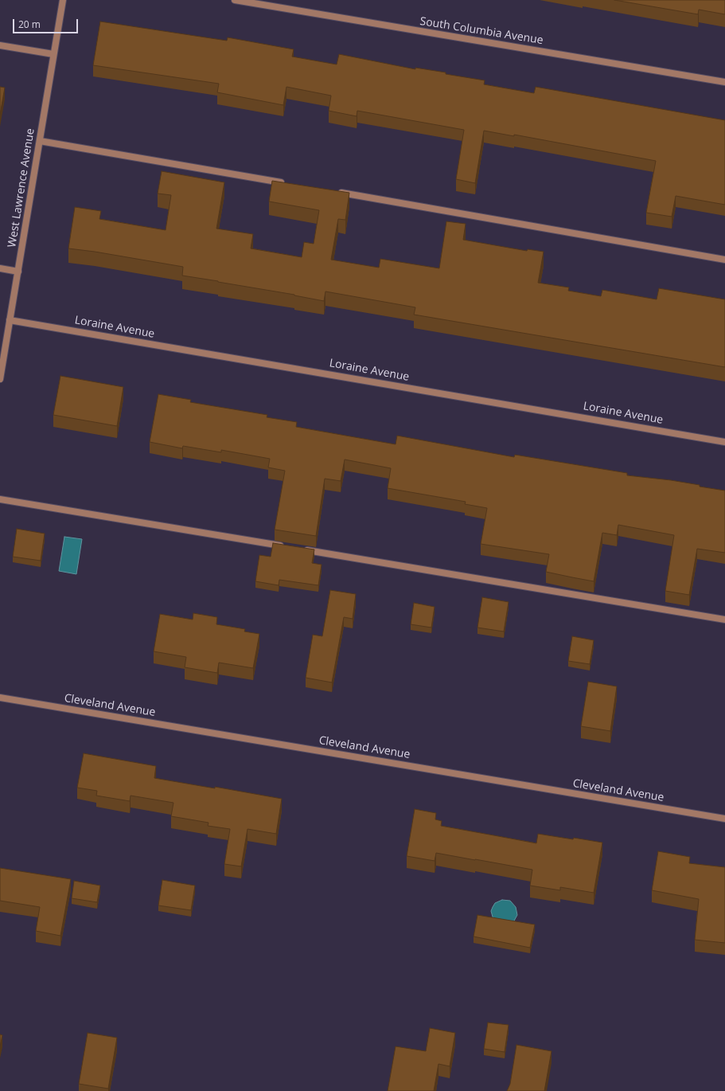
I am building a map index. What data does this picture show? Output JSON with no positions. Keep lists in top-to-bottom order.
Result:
{
  "streets": {
    "street": [
      "South Columbia Avenue",
      "West Lawrence Avenue",
      "Loraine Avenue",
      "Cleveland Avenue"
    ]
  },
  "crossings": [
    ["West Lawrence Avenue", "Loraine Avenue"]
  ],
  "scale_bar": "20 m"
}
